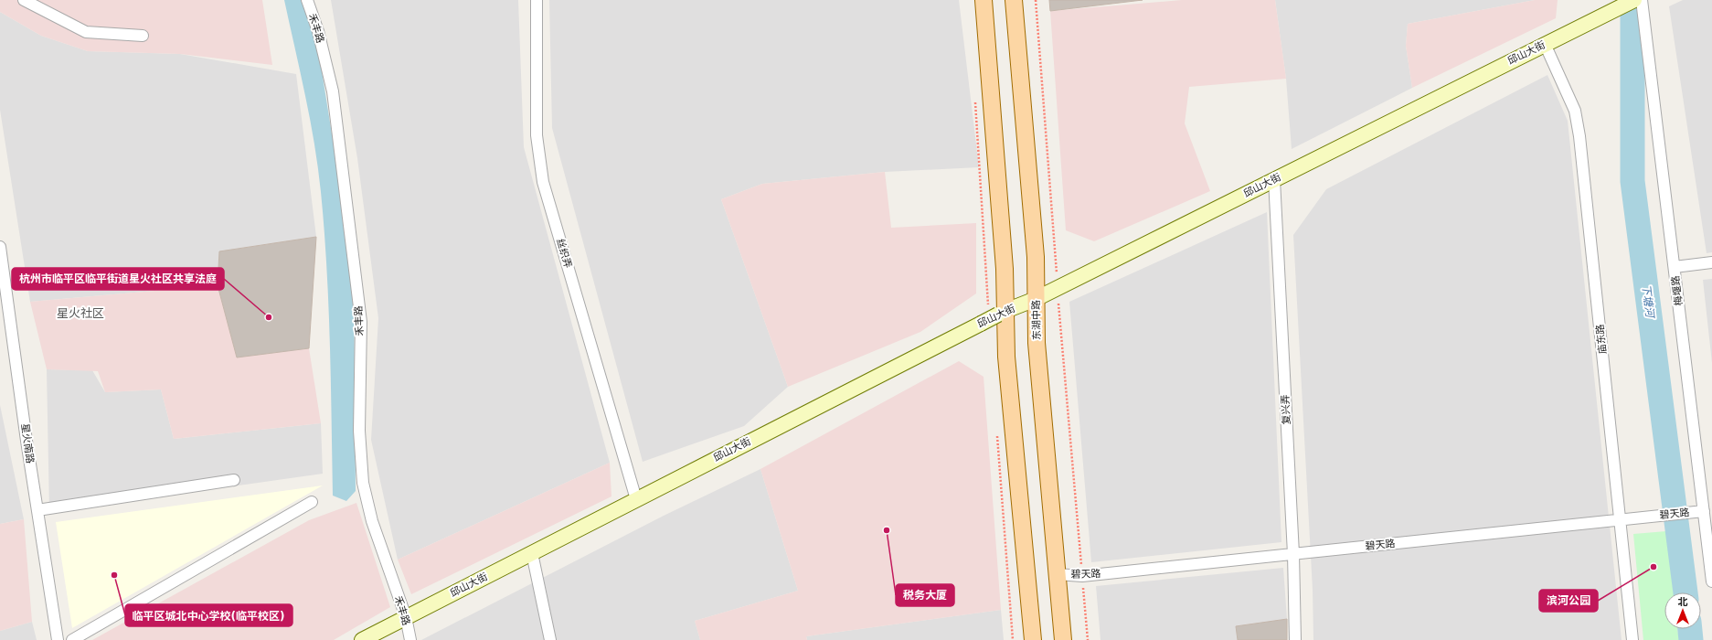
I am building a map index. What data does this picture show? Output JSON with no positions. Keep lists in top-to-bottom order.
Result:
{
  "streets": {
    "main road": ["邱山大街", "东湖中路"],
    "street": [
      "禾丰路",
      "丝织弄",
      "梅堰路",
      "庙东路",
      "复兴弄",
      "星火南路",
      "碧天路"
    ]
  },
  "crossings": [
    ["禾丰路", "邱山大街"],
    ["邱山大街", "丝织弄"],
    ["邱山大街", "东湖中路"],
    ["邱山大街", "庙东路"],
    ["邱山大街", "复兴弄"],
    ["梅堰路", "碧天路"],
    ["东湖中路", "碧天路"],
    ["庙东路", "碧天路"],
    ["复兴弄", "碧天路"]
  ],
  "districts": ["星火社区"],
  "water": ["下塘河"],
  "places": [
    "杭州市临平区临平街道星火社区共享法庭",
    "税务大厦",
    "滨河公园",
    "临平区城北中心学校(临平校区)"
  ],
  "north": "top"
}
